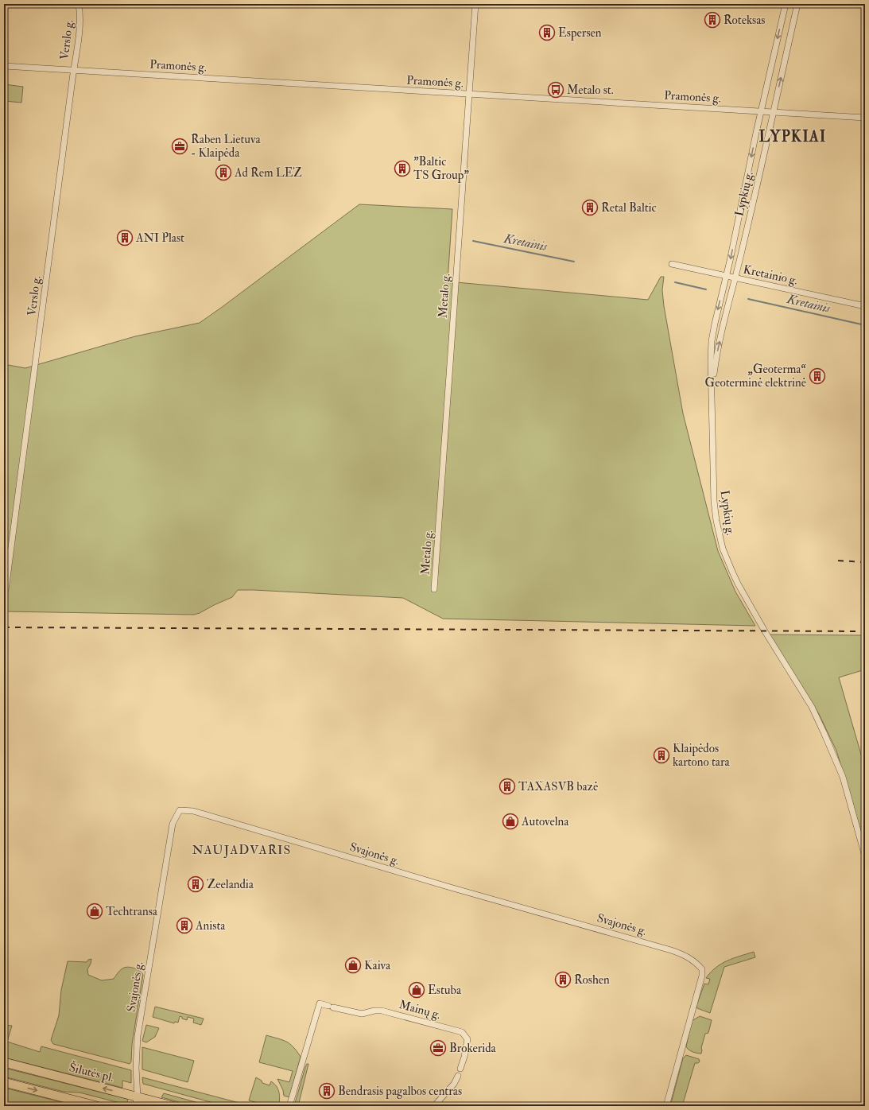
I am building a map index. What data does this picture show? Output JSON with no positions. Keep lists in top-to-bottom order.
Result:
{
  "streets": {
    "main road": ["Šilutės pl."],
    "street": [
      "Verslo g.",
      "Pramonės g.",
      "Lypkių g.",
      "Kretainio g.",
      "Metalo g.",
      "Svajonės g.",
      "Mainų g."
    ]
  },
  "crossings": [
    ["Verslo g.", "Pramonės g."],
    ["Pramonės g.", "Lypkių g."],
    ["Pramonės g.", "Metalo g."],
    ["Lypkių g.", "Kretainio g."],
    ["Svajonės g.", "Šilutės pl."]
  ],
  "districts": ["LYPKIAI", "NAUJADVARIS"],
  "water": ["Kretainis"],
  "places": {
    "building": [
      "Roteksas",
      "Espersen",
      "\"Baltic TS Group\"",
      "Ad Rem LEZ",
      "Retal Baltic",
      "ANI Plast",
      "„Geoterma“ Geoterminė elektrinė",
      "Klaipėdos kartono tara",
      "TAXASVB bazė",
      "Zeelandia",
      "Anista",
      "Roshen",
      "Bendrasis pagalbos centras"
    ],
    "bus stop": ["Metalo st."],
    "office": ["Raben Lietuva - Klaipėda", "Brokerida"],
    "shop": [
      "Autovelna",
      "Techtransa",
      "Kaiva",
      "Estuba"
    ]
  }
}
